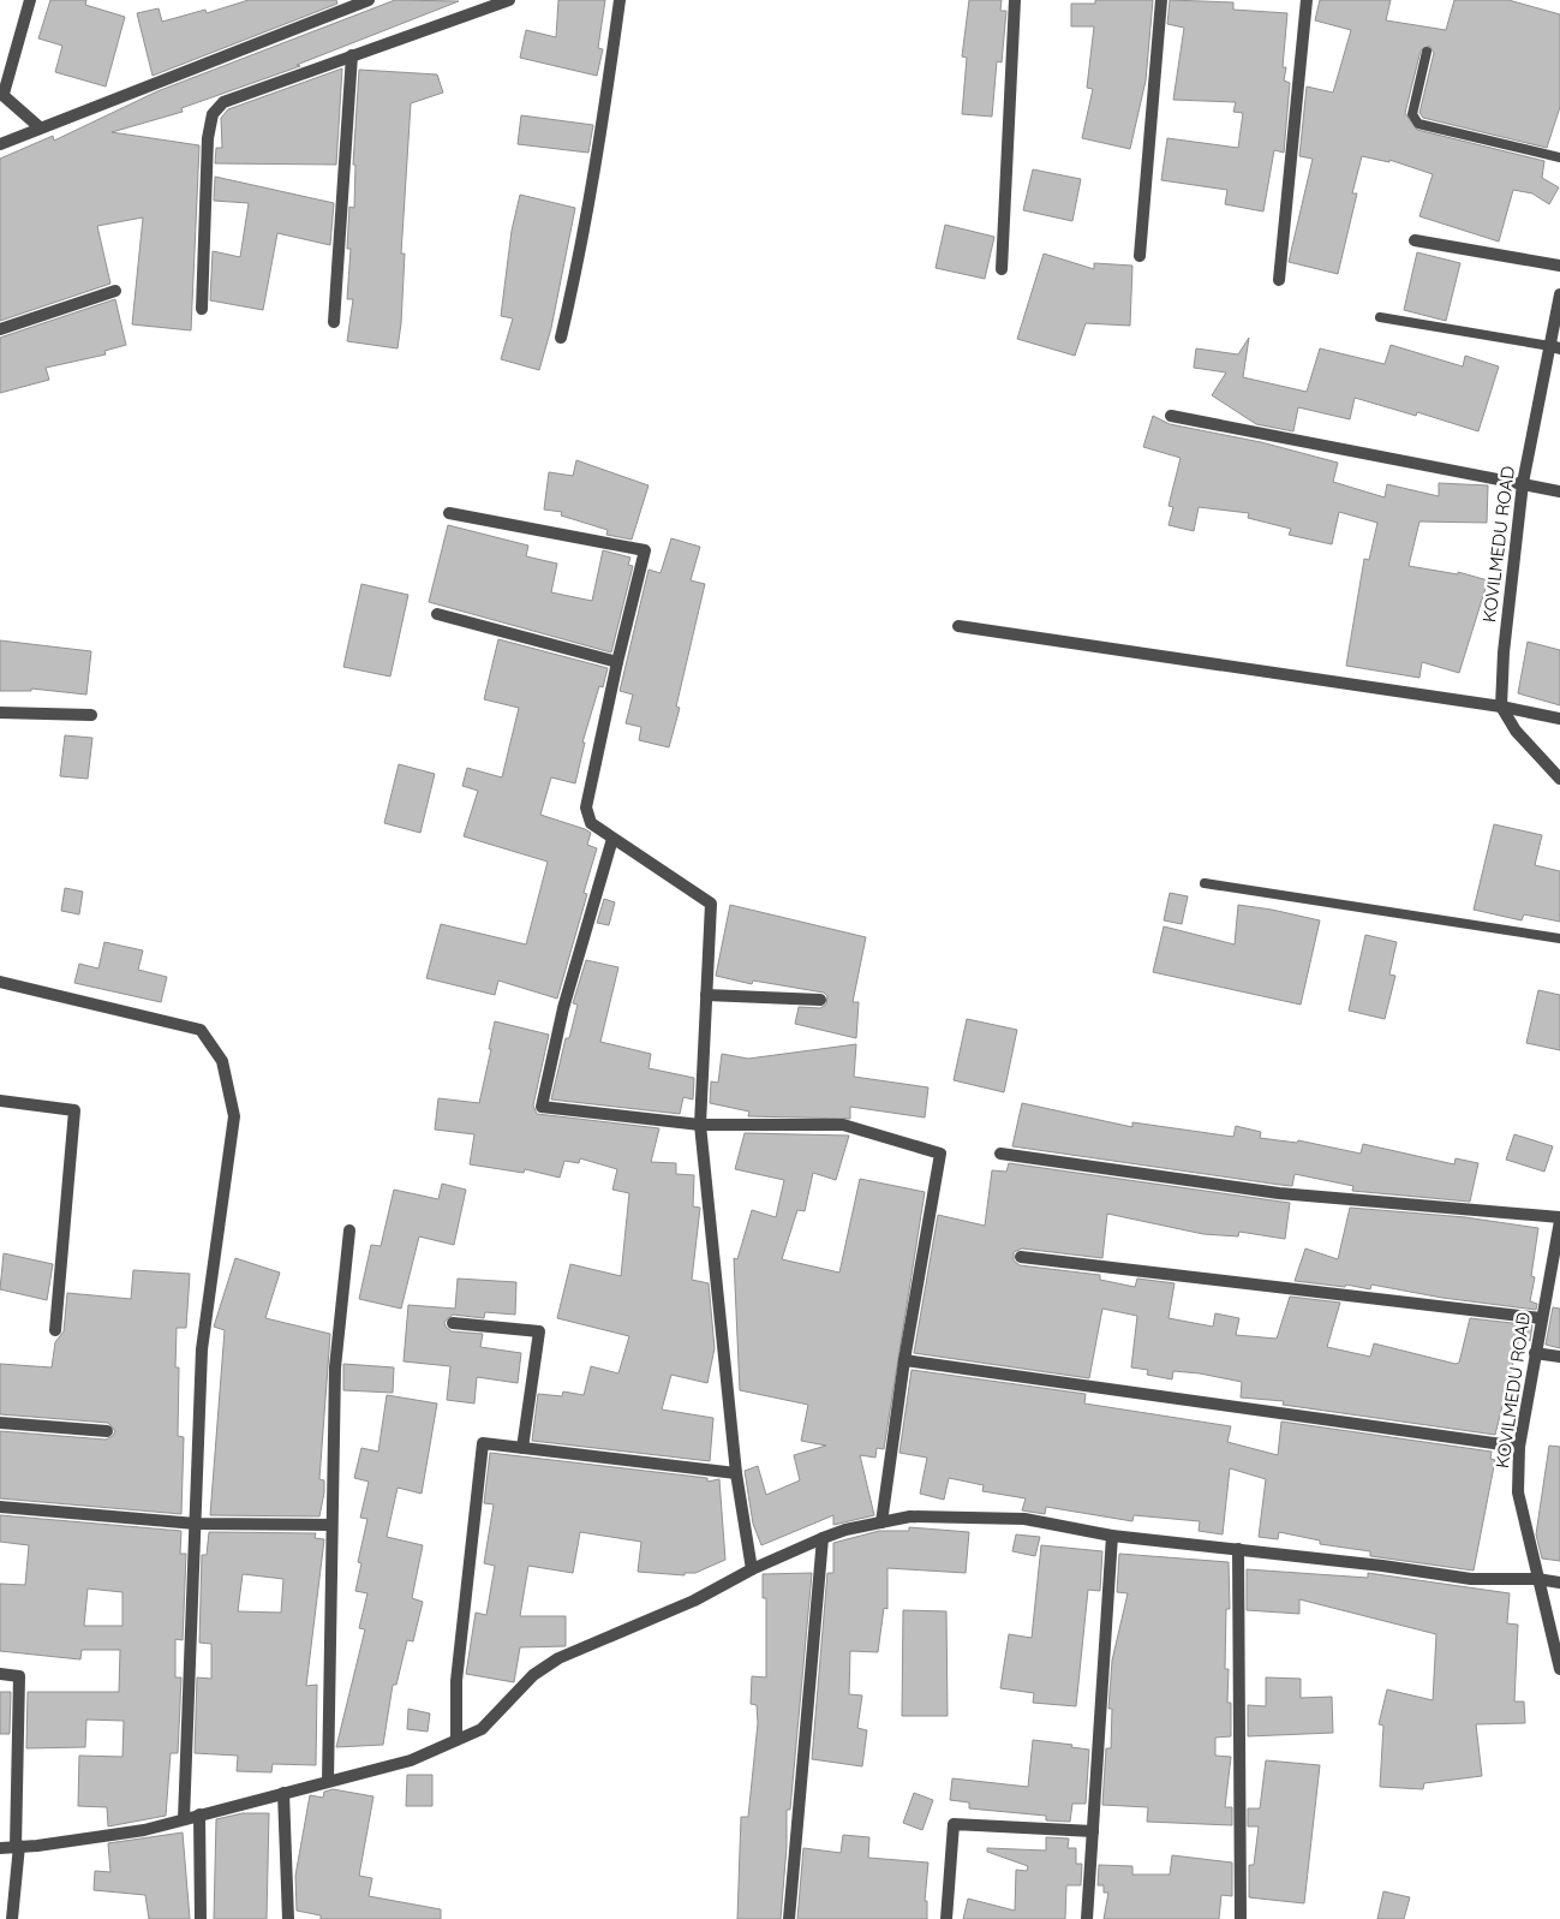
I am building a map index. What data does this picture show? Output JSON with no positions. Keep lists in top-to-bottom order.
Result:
{
  "streets": {
    "street": ["KOVILMEDU ROAD"]
  }
}
